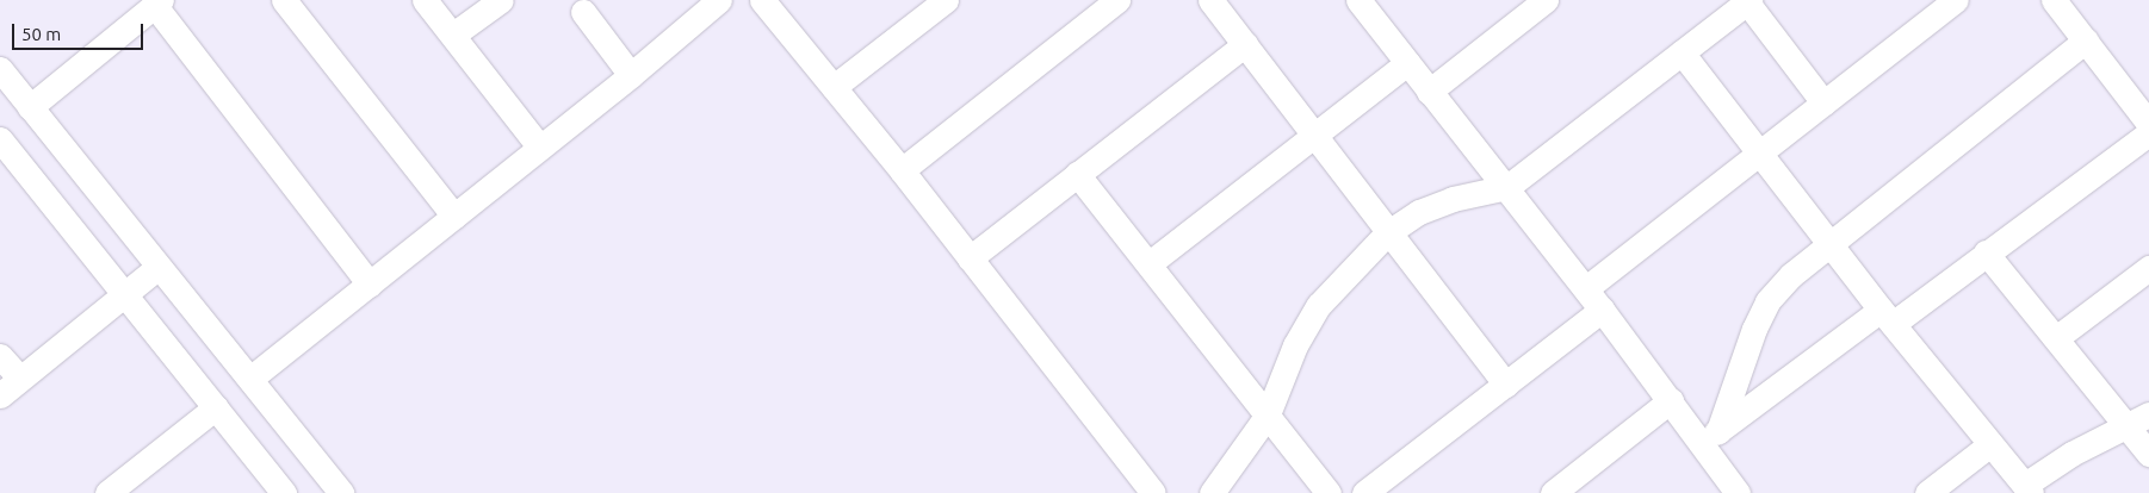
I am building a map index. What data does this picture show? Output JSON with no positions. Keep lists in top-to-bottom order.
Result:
{
  "scale_bar": "50 m"
}
